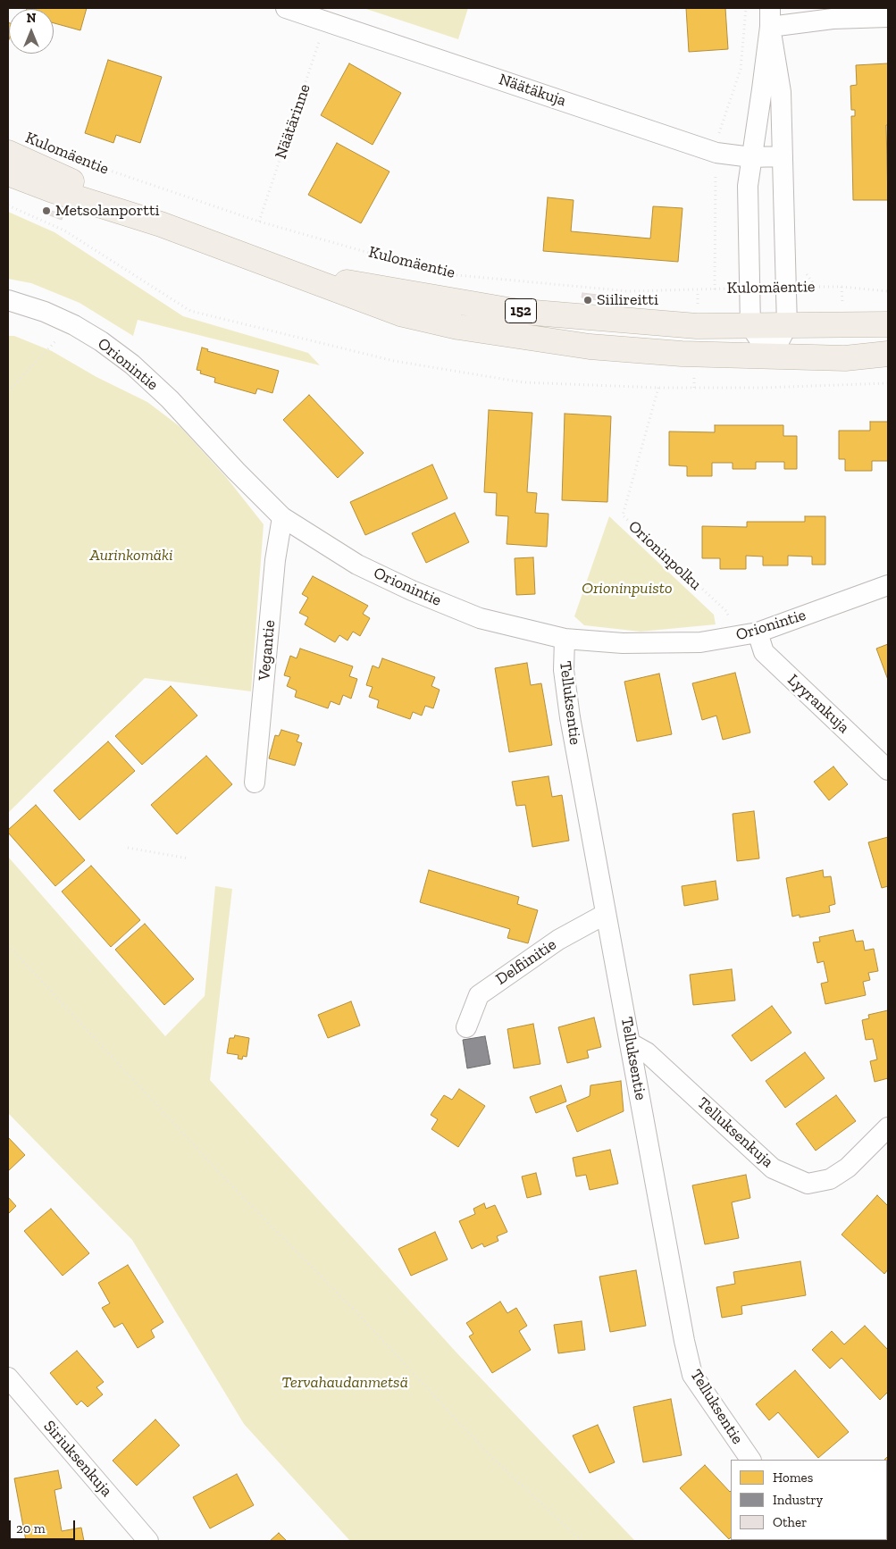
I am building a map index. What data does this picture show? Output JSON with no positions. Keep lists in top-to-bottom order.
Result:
{
  "streets": {
    "main road": ["Kulomäentie", "152"],
    "street": [
      "Näätäkuja",
      "Orionintie",
      "Vegantie",
      "Telluksentie",
      "Lyyrankuja",
      "Delfiinitie",
      "Telluksenkuja",
      "Siriuksenkuja"
    ],
    "path": ["Näätärinne", "Orioninpolku"]
  },
  "crossings": [
    ["Näätäkuja", "Näätärinne"],
    ["Näätärinne", "Kulomäentie"],
    ["Orionintie", "Orioninpolku"],
    ["Orionintie", "Vegantie"],
    ["Orionintie", "Telluksentie"],
    ["Orionintie", "Lyyrankuja"],
    ["Orioninpolku", "Lyyrankuja"],
    ["Telluksentie", "Delfiinitie"],
    ["Telluksentie", "Telluksenkuja"]
  ],
  "parks": ["Aurinkomäki", "Orioninpuisto", "Tervahaudanmetsä"],
  "places": ["Metsolanportti", "Siilireitti"],
  "legend": ["Homes", "Industry", "Other"],
  "scale_bar": "20 m",
  "north": "top"
}
